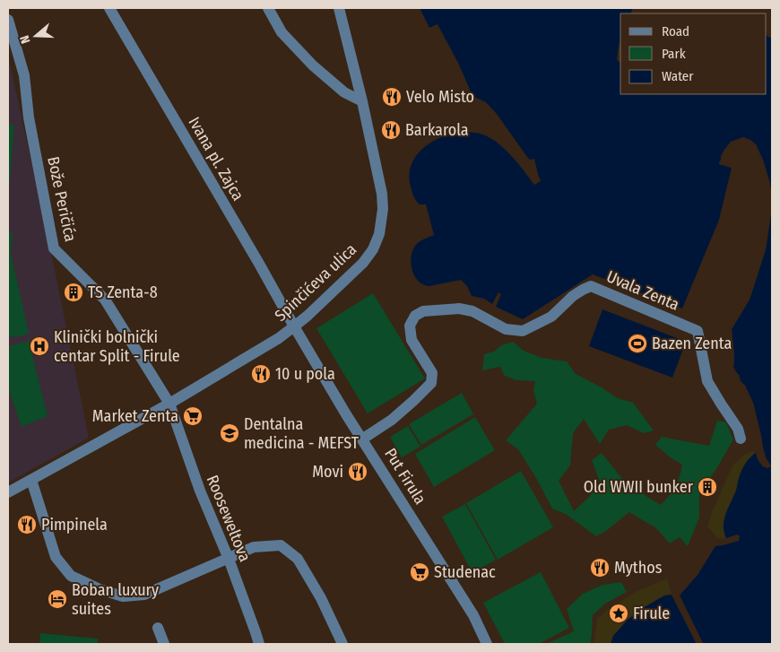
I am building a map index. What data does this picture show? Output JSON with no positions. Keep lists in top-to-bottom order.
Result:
{
  "streets": {
    "street": [
      "Ivana pl. Zajca",
      "Bože Peričića",
      "Spinčićeva ulica",
      "Uvala Zenta",
      "Put Firula",
      "Rooseweltova"
    ]
  },
  "crossings": [
    ["Ivana pl. Zajca", "Spinčićeva ulica"],
    ["Ivana pl. Zajca", "Put Firula"],
    ["Bože Peričića", "Spinčićeva ulica"],
    ["Bože Peričića", "Rooseweltova"],
    ["Spinčićeva ulica", "Put Firula"],
    ["Spinčićeva ulica", "Rooseweltova"],
    ["Uvala Zenta", "Put Firula"]
  ],
  "places": {
    "restaurant": [
      "Velo Misto",
      "Barkarola",
      "10 u pola",
      "Movi",
      "Pimpinela",
      "Mythos"
    ],
    "building": ["TS Zenta-8", "Old WWII bunker"],
    "sports": ["Bazen Zenta"],
    "hospital": ["Klinički bolnički centar Split - Firule"],
    "supermarket": ["Market Zenta", "Studenac"],
    "school or university": ["Dentalna medicina - MEFST"],
    "hotel": ["Boban luxury suites"],
    "place": ["Firule"]
  },
  "legend": ["Road", "Park", "Water"],
  "north": "left"
}
